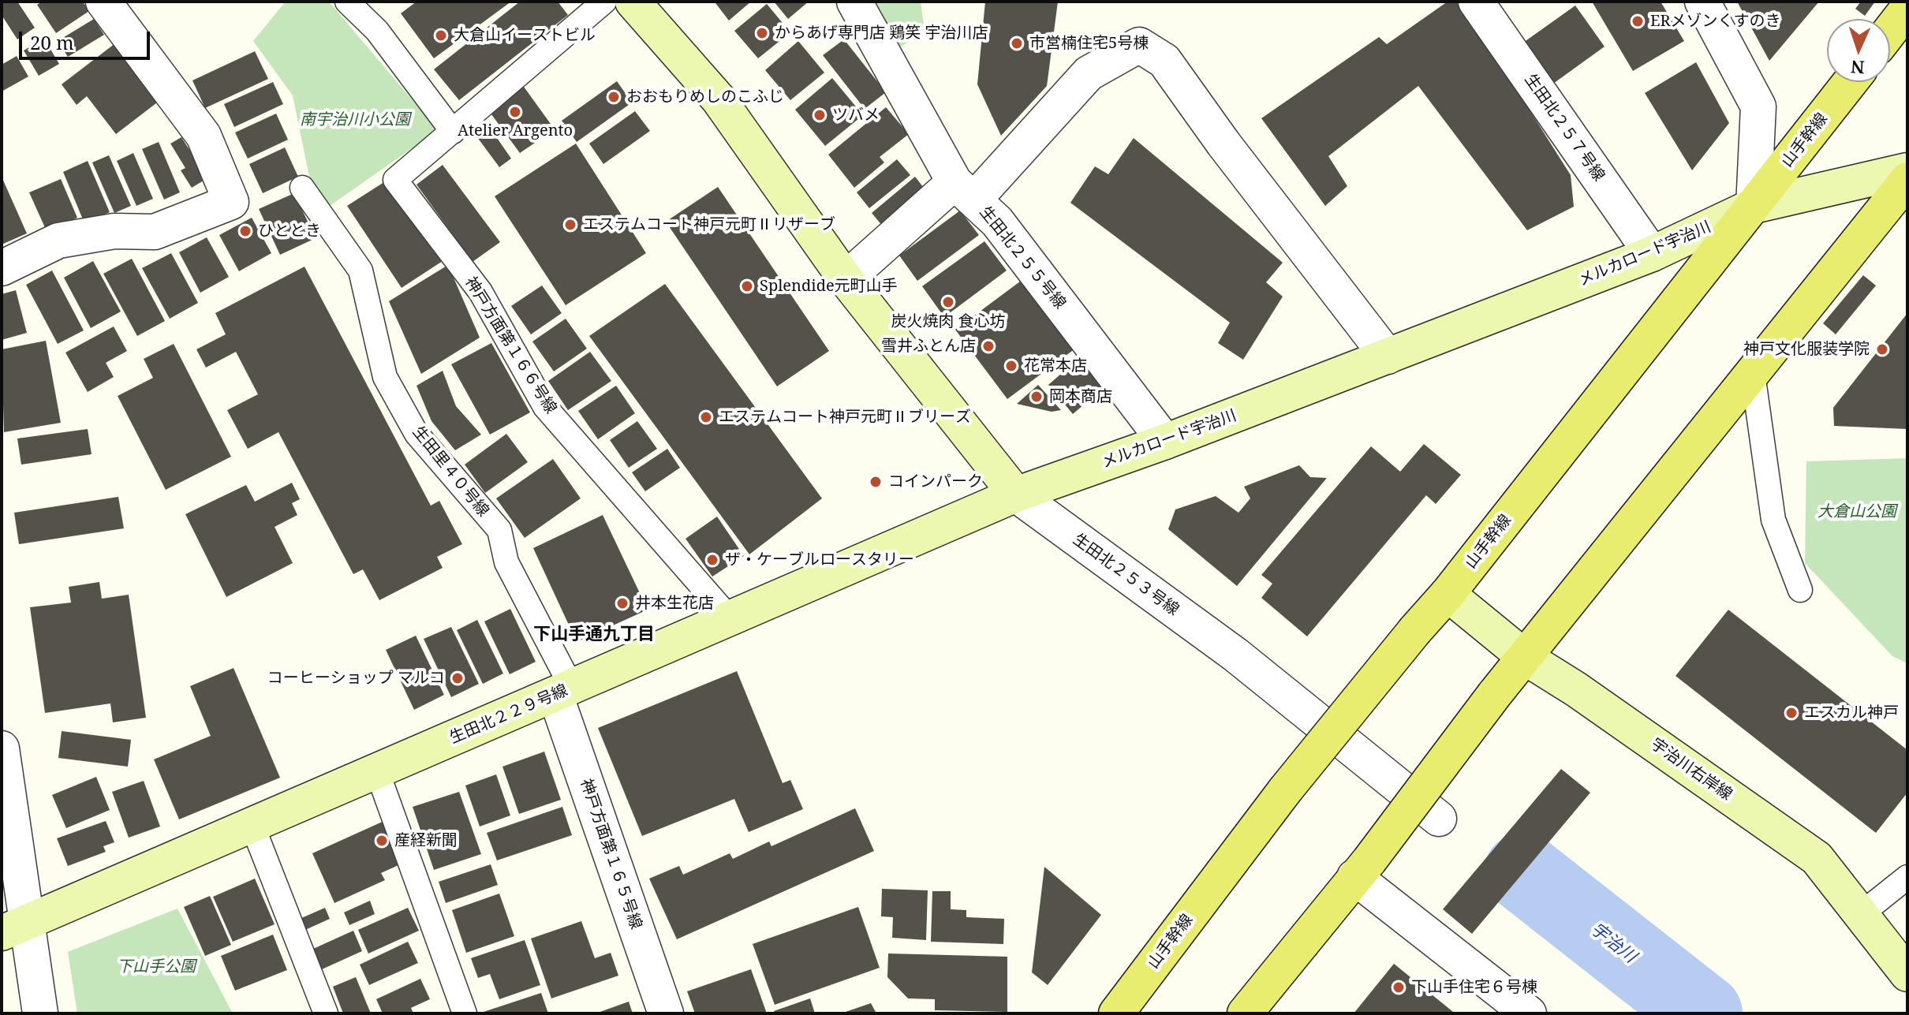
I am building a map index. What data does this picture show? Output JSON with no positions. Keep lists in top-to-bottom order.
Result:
{
  "streets": {
    "main road": ["山手幹線"],
    "street": [
      "生田北２５７号線",
      "メルカロード宇治川",
      "生田北２５５号線",
      "生田北２５３号線",
      "生田北２２９号線",
      "宇治川右岸線",
      "神戸方面第１６５号線"
    ],
    "lane": ["神戸方面第１６６号線", "生田里４０号線"]
  },
  "crossings": [
    ["生田北２５７号線", "メルカロード宇治川"],
    ["山手幹線", "メルカロード宇治川"],
    ["山手幹線", "宇治川右岸線"],
    ["メルカロード宇治川", "生田北２５５号線"],
    ["メルカロード宇治川", "生田北２５３号線"],
    ["メルカロード宇治川", "生田北２２９号線"],
    ["神戸方面第１６６号線", "生田北２２９号線"],
    ["生田里４０号線", "生田北２２９号線"],
    ["生田里４０号線", "神戸方面第１６５号線"],
    ["生田北２５３号線", "生田北２２９号線"],
    ["生田北２２９号線", "神戸方面第１６５号線"]
  ],
  "districts": ["下山手通九丁目"],
  "water": ["宇治川"],
  "parks": ["南宇治川小公園", "大倉山公園", "下山手公園"],
  "places": [
    "ERメゾンくすのき",
    "からあげ専門店 鶏笑 宇治川店",
    "大倉山イーストビル",
    "市営楠住宅5号棟",
    "おおもりめしのこふじ",
    "Atelier Argento",
    "ツバメ",
    "エステムコート神戸元町Ⅱリザーブ",
    "ひととき",
    "Splendide元町山手",
    "炭火焼肉 食心坊",
    "雪井ふとん店",
    "神戸文化服装学院",
    "花常本店",
    "岡本商店",
    "エステムコート神戸元町Ⅱブリーズ",
    "コインパーク",
    "ザ・ケーブルロースタリー",
    "井本生花店",
    "コーヒーショップ マルコ",
    "エスカル神戸",
    "産経新聞",
    "下山手住宅６号棟"
  ],
  "scale_bar": "20 m",
  "north": "bottom"
}
